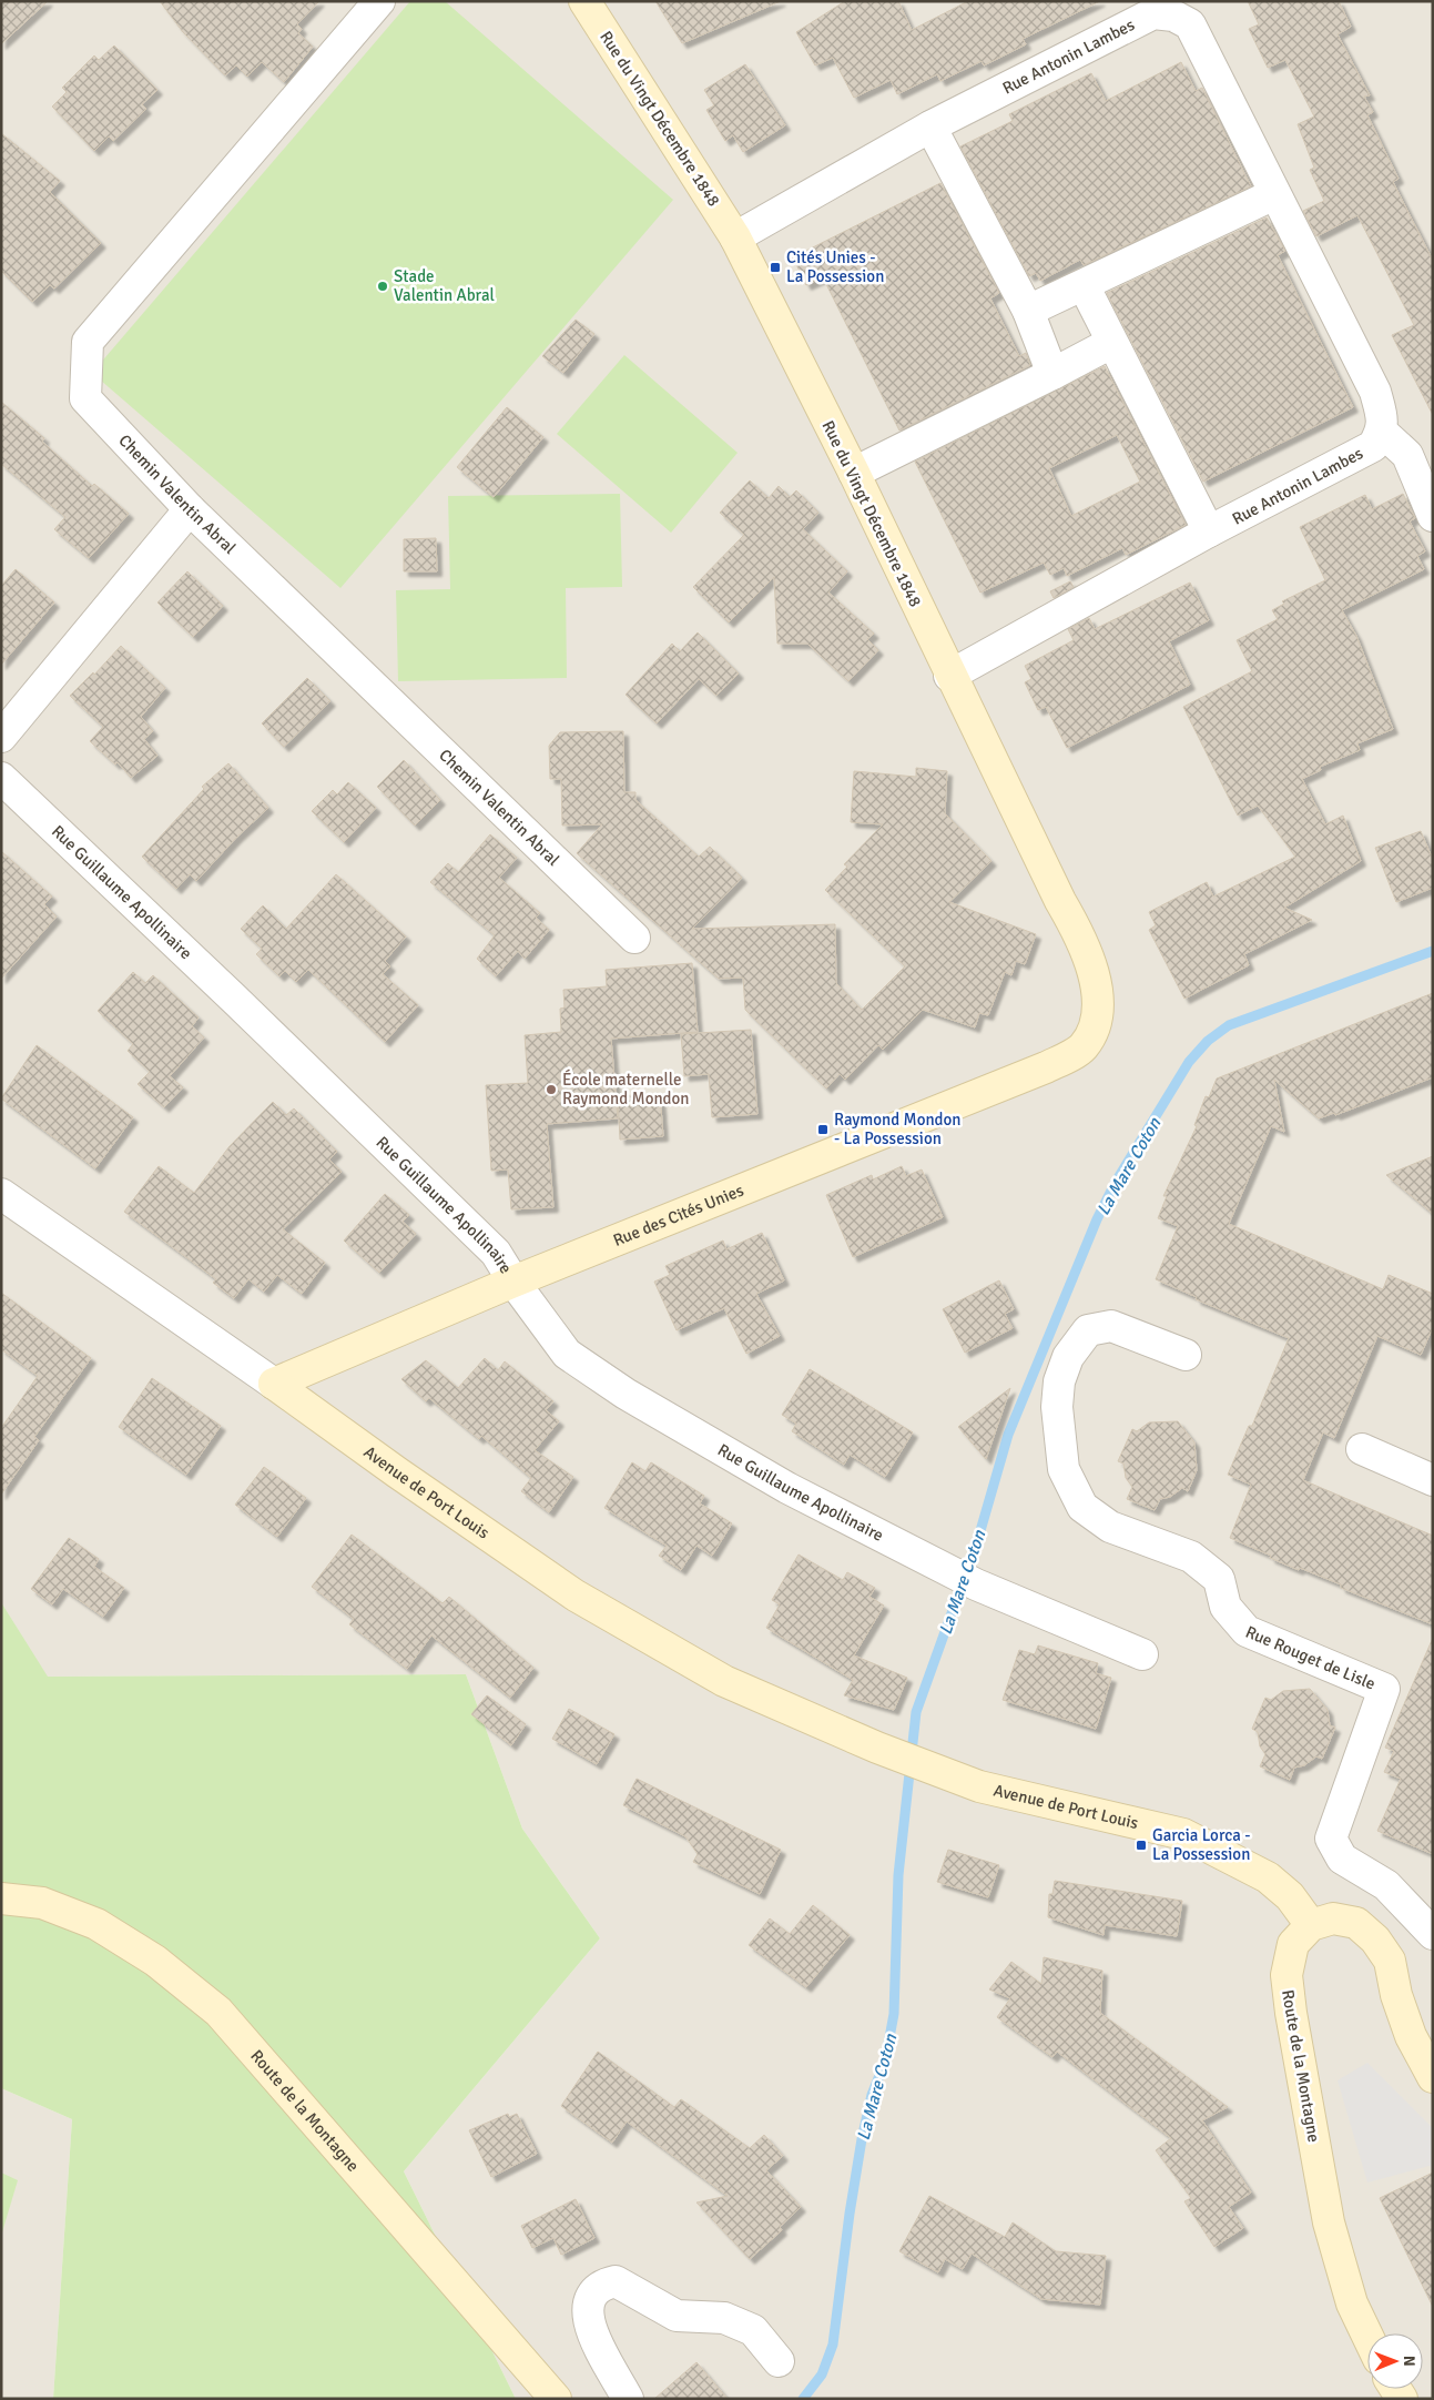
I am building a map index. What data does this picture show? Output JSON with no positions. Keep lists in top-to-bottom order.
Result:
{
  "streets": {
    "street": [
      "Rue Antonin Lambes",
      "Rue du Vingt Décembre 1848",
      "Chemin Valentin Abral",
      "Rue Guillaume Apollinaire",
      "Rue des Cités Unies",
      "Avenue de Port Louis",
      "Rue Rouget de Lisle",
      "Route de la Montagne"
    ]
  },
  "crossings": [
    ["Rue Antonin Lambes", "Rue du Vingt Décembre 1848"],
    ["Rue du Vingt Décembre 1848", "Rue des Cités Unies"],
    ["Rue Guillaume Apollinaire", "Rue des Cités Unies"],
    ["Rue des Cités Unies", "Avenue de Port Louis"],
    ["Avenue de Port Louis", "Route de la Montagne"]
  ],
  "water": ["La Mare Coton"],
  "places": {
    "transit": ["Cités Unies - La Possession", "Raymond Mondon - La Possession", "Garcia Lorca - La Possession"],
    "other": ["Stade Valentin Abral", "École maternelle Raymond Mondon"]
  },
  "north": "right"
}
